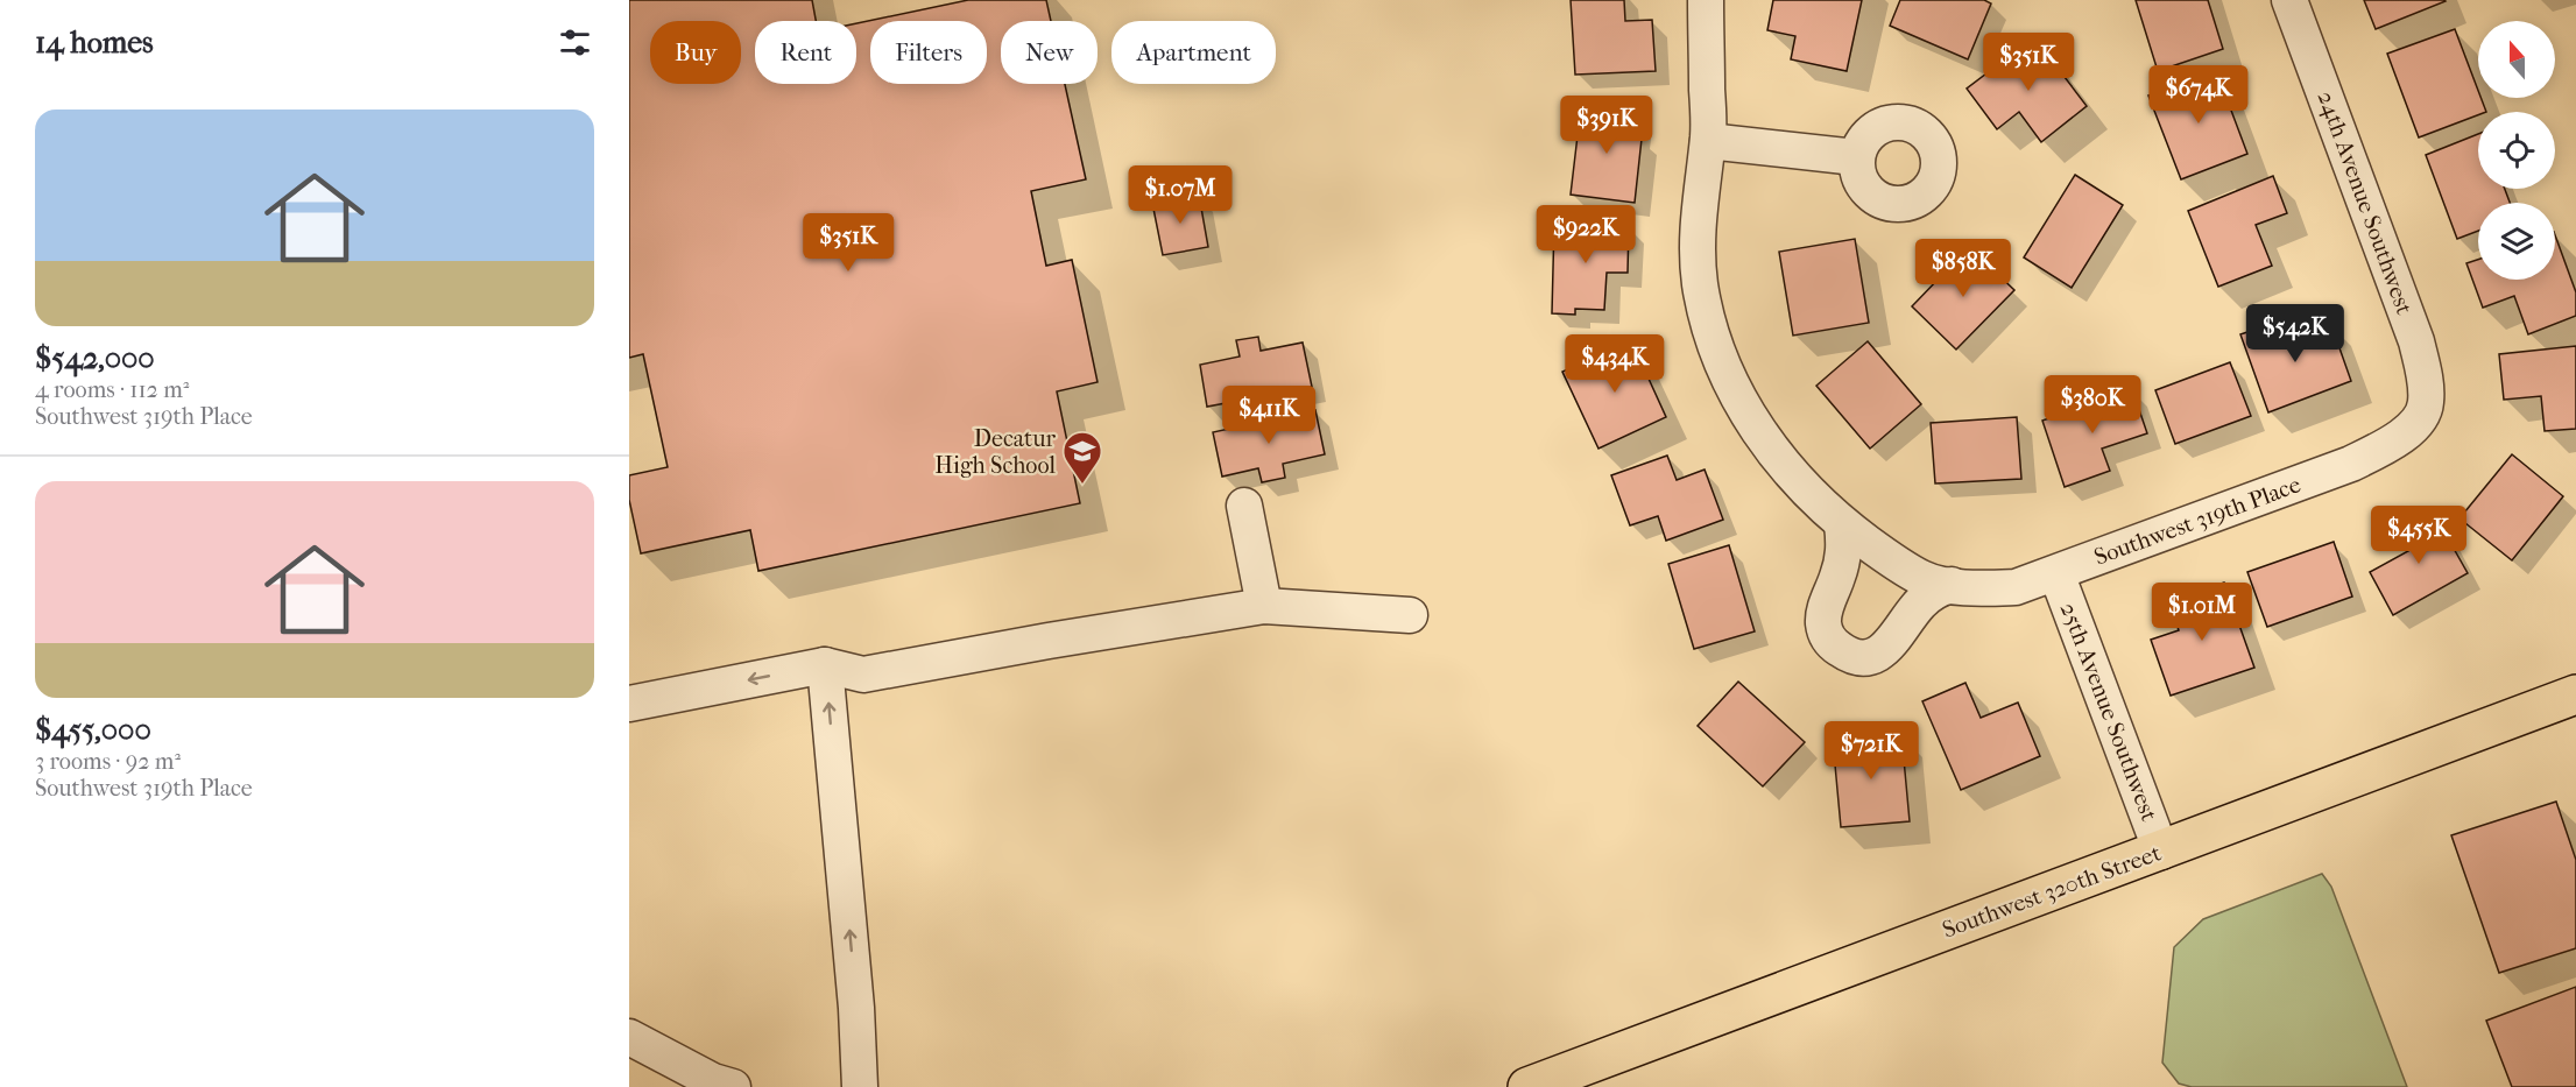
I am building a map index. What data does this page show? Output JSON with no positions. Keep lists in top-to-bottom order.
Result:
{
  "streets": {
    "main road": ["Southwest 320th Street"],
    "street": ["24th Avenue Southwest", "Southwest 319th Place", "25th Avenue Southwest"]
  },
  "crossings": [
    ["24th Avenue Southwest", "Southwest 319th Place"],
    ["Southwest 319th Place", "25th Avenue Southwest"],
    ["25th Avenue Southwest", "Southwest 320th Street"]
  ],
  "places": {
    "school or university": ["Decatur High School"]
  },
  "north": "top",
  "page": {
    "heading": "14 homes",
    "chip": [
      "Buy",
      "Rent",
      "Filters",
      "New",
      "Apartment"
    ],
    "price": [
      "$351K",
      "$674K",
      "$391K",
      "$1.07M",
      "$922K",
      "$351K",
      "$858K",
      "$542K",
      "$434K",
      "$380K",
      "$411K",
      "$455K",
      "$1.01M",
      "$721K"
    ],
    "list": [
      {
        "name": "$542,000",
        "note": "4 rooms · 112 m² · Southwest 319th Place"
      },
      {
        "name": "$455,000",
        "note": "3 rooms · 92 m² · Southwest 319th Place"
      }
    ]
  }
}
